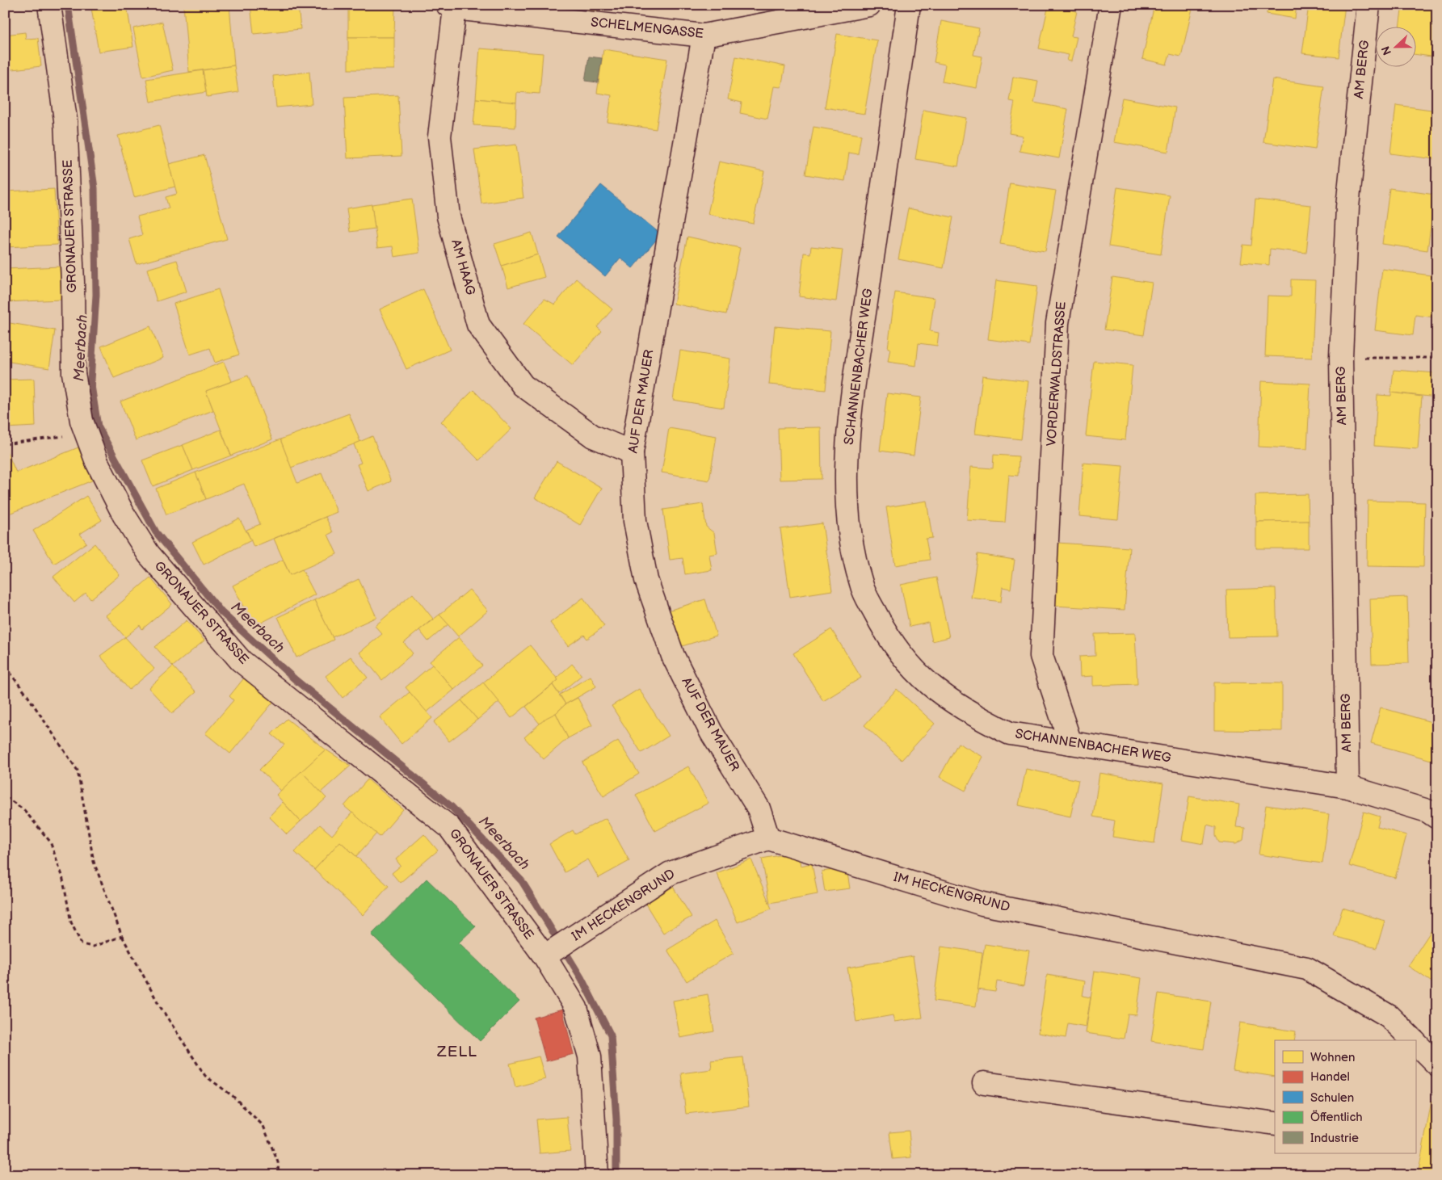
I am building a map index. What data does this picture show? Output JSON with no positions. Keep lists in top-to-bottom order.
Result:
{
  "streets": {
    "street": [
      "SCHELMENGASSE",
      "AM BERG",
      "GRONAUER STRASSE",
      "AM HAAG",
      "SCHANNENBACHER WEG",
      "VORDERWALDSTRASSE",
      "AUF DER MAUER",
      "IM HECKENGRUND"
    ]
  },
  "crossings": [
    ["SCHELMENGASSE", "AM HAAG"],
    ["SCHELMENGASSE", "AUF DER MAUER"],
    ["AM BERG", "SCHANNENBACHER WEG"],
    ["GRONAUER STRASSE", "IM HECKENGRUND"],
    ["AM HAAG", "AUF DER MAUER"],
    ["SCHANNENBACHER WEG", "VORDERWALDSTRASSE"],
    ["AUF DER MAUER", "IM HECKENGRUND"]
  ],
  "districts": ["ZELL"],
  "water": ["Meerbach"],
  "legend": [
    "Wohnen",
    "Handel",
    "Schulen",
    "Öffentlich",
    "Industrie"
  ],
  "north": "left"
}
